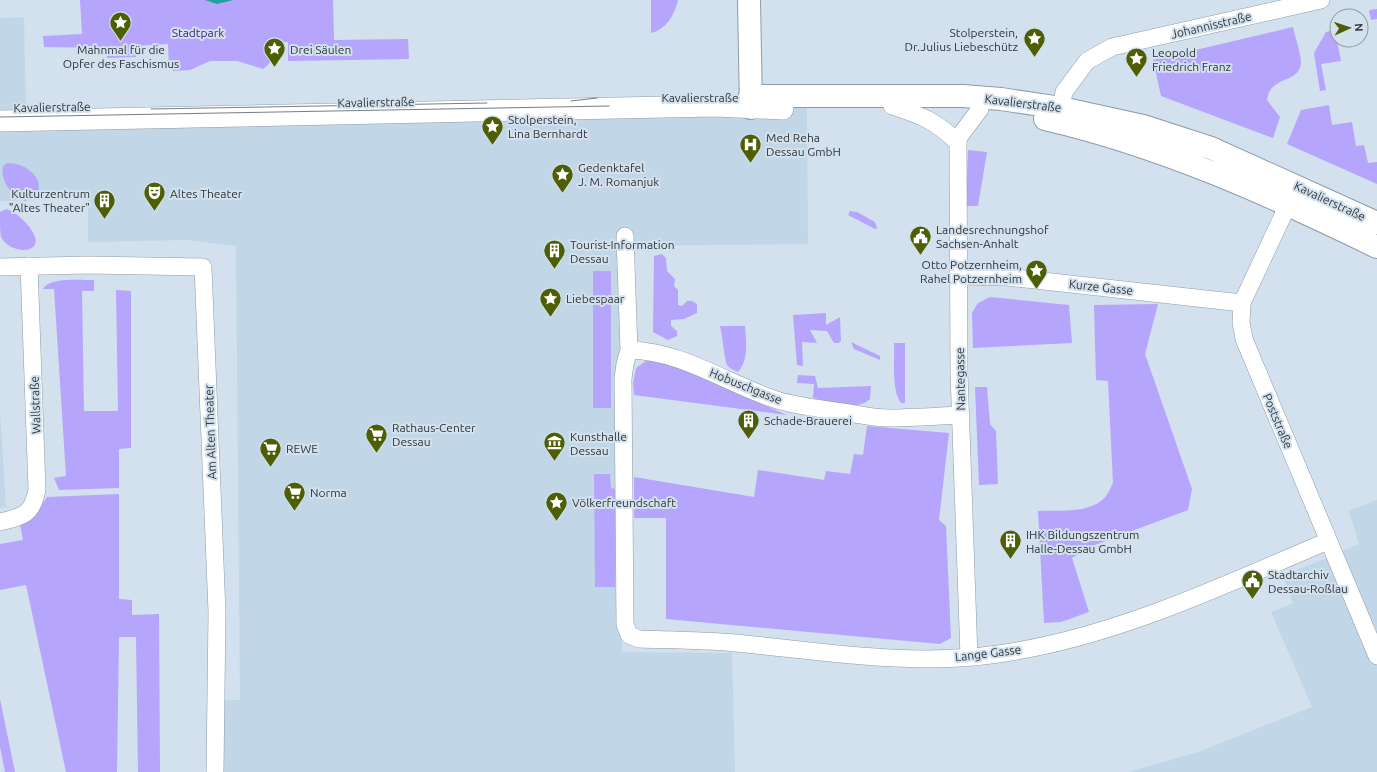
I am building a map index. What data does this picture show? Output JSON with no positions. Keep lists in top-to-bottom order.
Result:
{
  "streets": {
    "main road": ["Kavalierstraße"],
    "street": [
      "Johannisstraße",
      "Kurze Gasse",
      "Nantegasse",
      "Hobuschgasse",
      "Wallstraße",
      "Poststraße",
      "Am Alten Theater",
      "Lange Gasse"
    ]
  },
  "crossings": [
    ["Johannisstraße", "Kavalierstraße"],
    ["Kavalierstraße", "Nantegasse"],
    ["Kavalierstraße", "Poststraße"],
    ["Kurze Gasse", "Nantegasse"],
    ["Kurze Gasse", "Poststraße"],
    ["Nantegasse", "Hobuschgasse"],
    ["Nantegasse", "Lange Gasse"],
    ["Hobuschgasse", "Lange Gasse"],
    ["Wallstraße", "Am Alten Theater"],
    ["Poststraße", "Lange Gasse"]
  ],
  "parks": ["Stadtpark"],
  "places": {
    "place": [
      "Mahnmal für die Opfer des Faschismus",
      "Stolperstein, Dr.Julius Liebeschütz",
      "Drei Säulen",
      "Leopold Friedrich Franz",
      "Stolperstein, Lina Bernhardt",
      "Gedenktafel J. M. Romanjuk",
      "Otto Potzernheim, Rahel Potzernheim",
      "Liebespaar",
      "Völkerfreundschaft"
    ],
    "hospital": ["Med Reha Dessau GmbH"],
    "theatre": ["Altes Theater"],
    "building": [
      "Kulturzentrum \"Altes Theater\"",
      "Tourist-Information Dessau",
      "Schade-Brauerei",
      "IHK Bildungszentrum Halle-Dessau GmbH"
    ],
    "public building": ["Landesrechnungshof Sachsen-Anhalt", "Stadtarchiv Dessau-Roßlau"],
    "supermarket": ["Rathaus-Center Dessau", "REWE", "Norma"],
    "museum": ["Kunsthalle Dessau"]
  },
  "north": "right"
}
